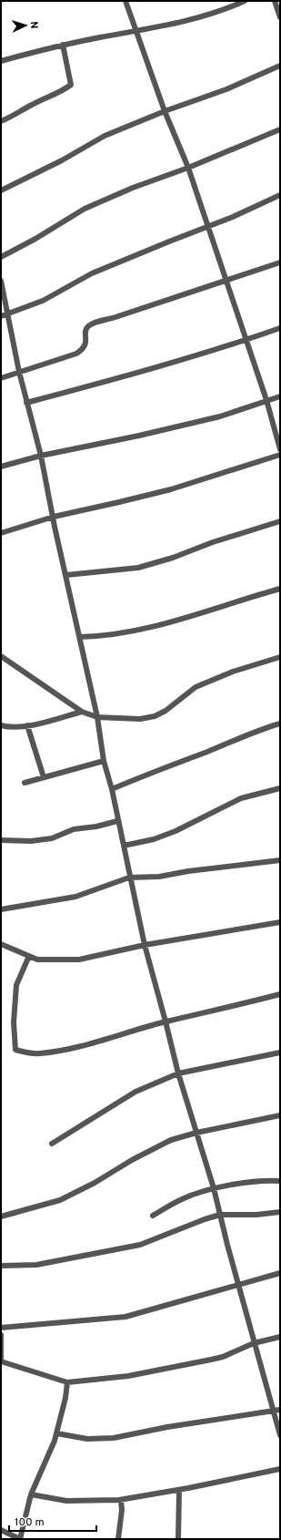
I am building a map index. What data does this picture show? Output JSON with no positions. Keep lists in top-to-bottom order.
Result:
{
  "scale_bar": "100 m",
  "north": "right"
}
